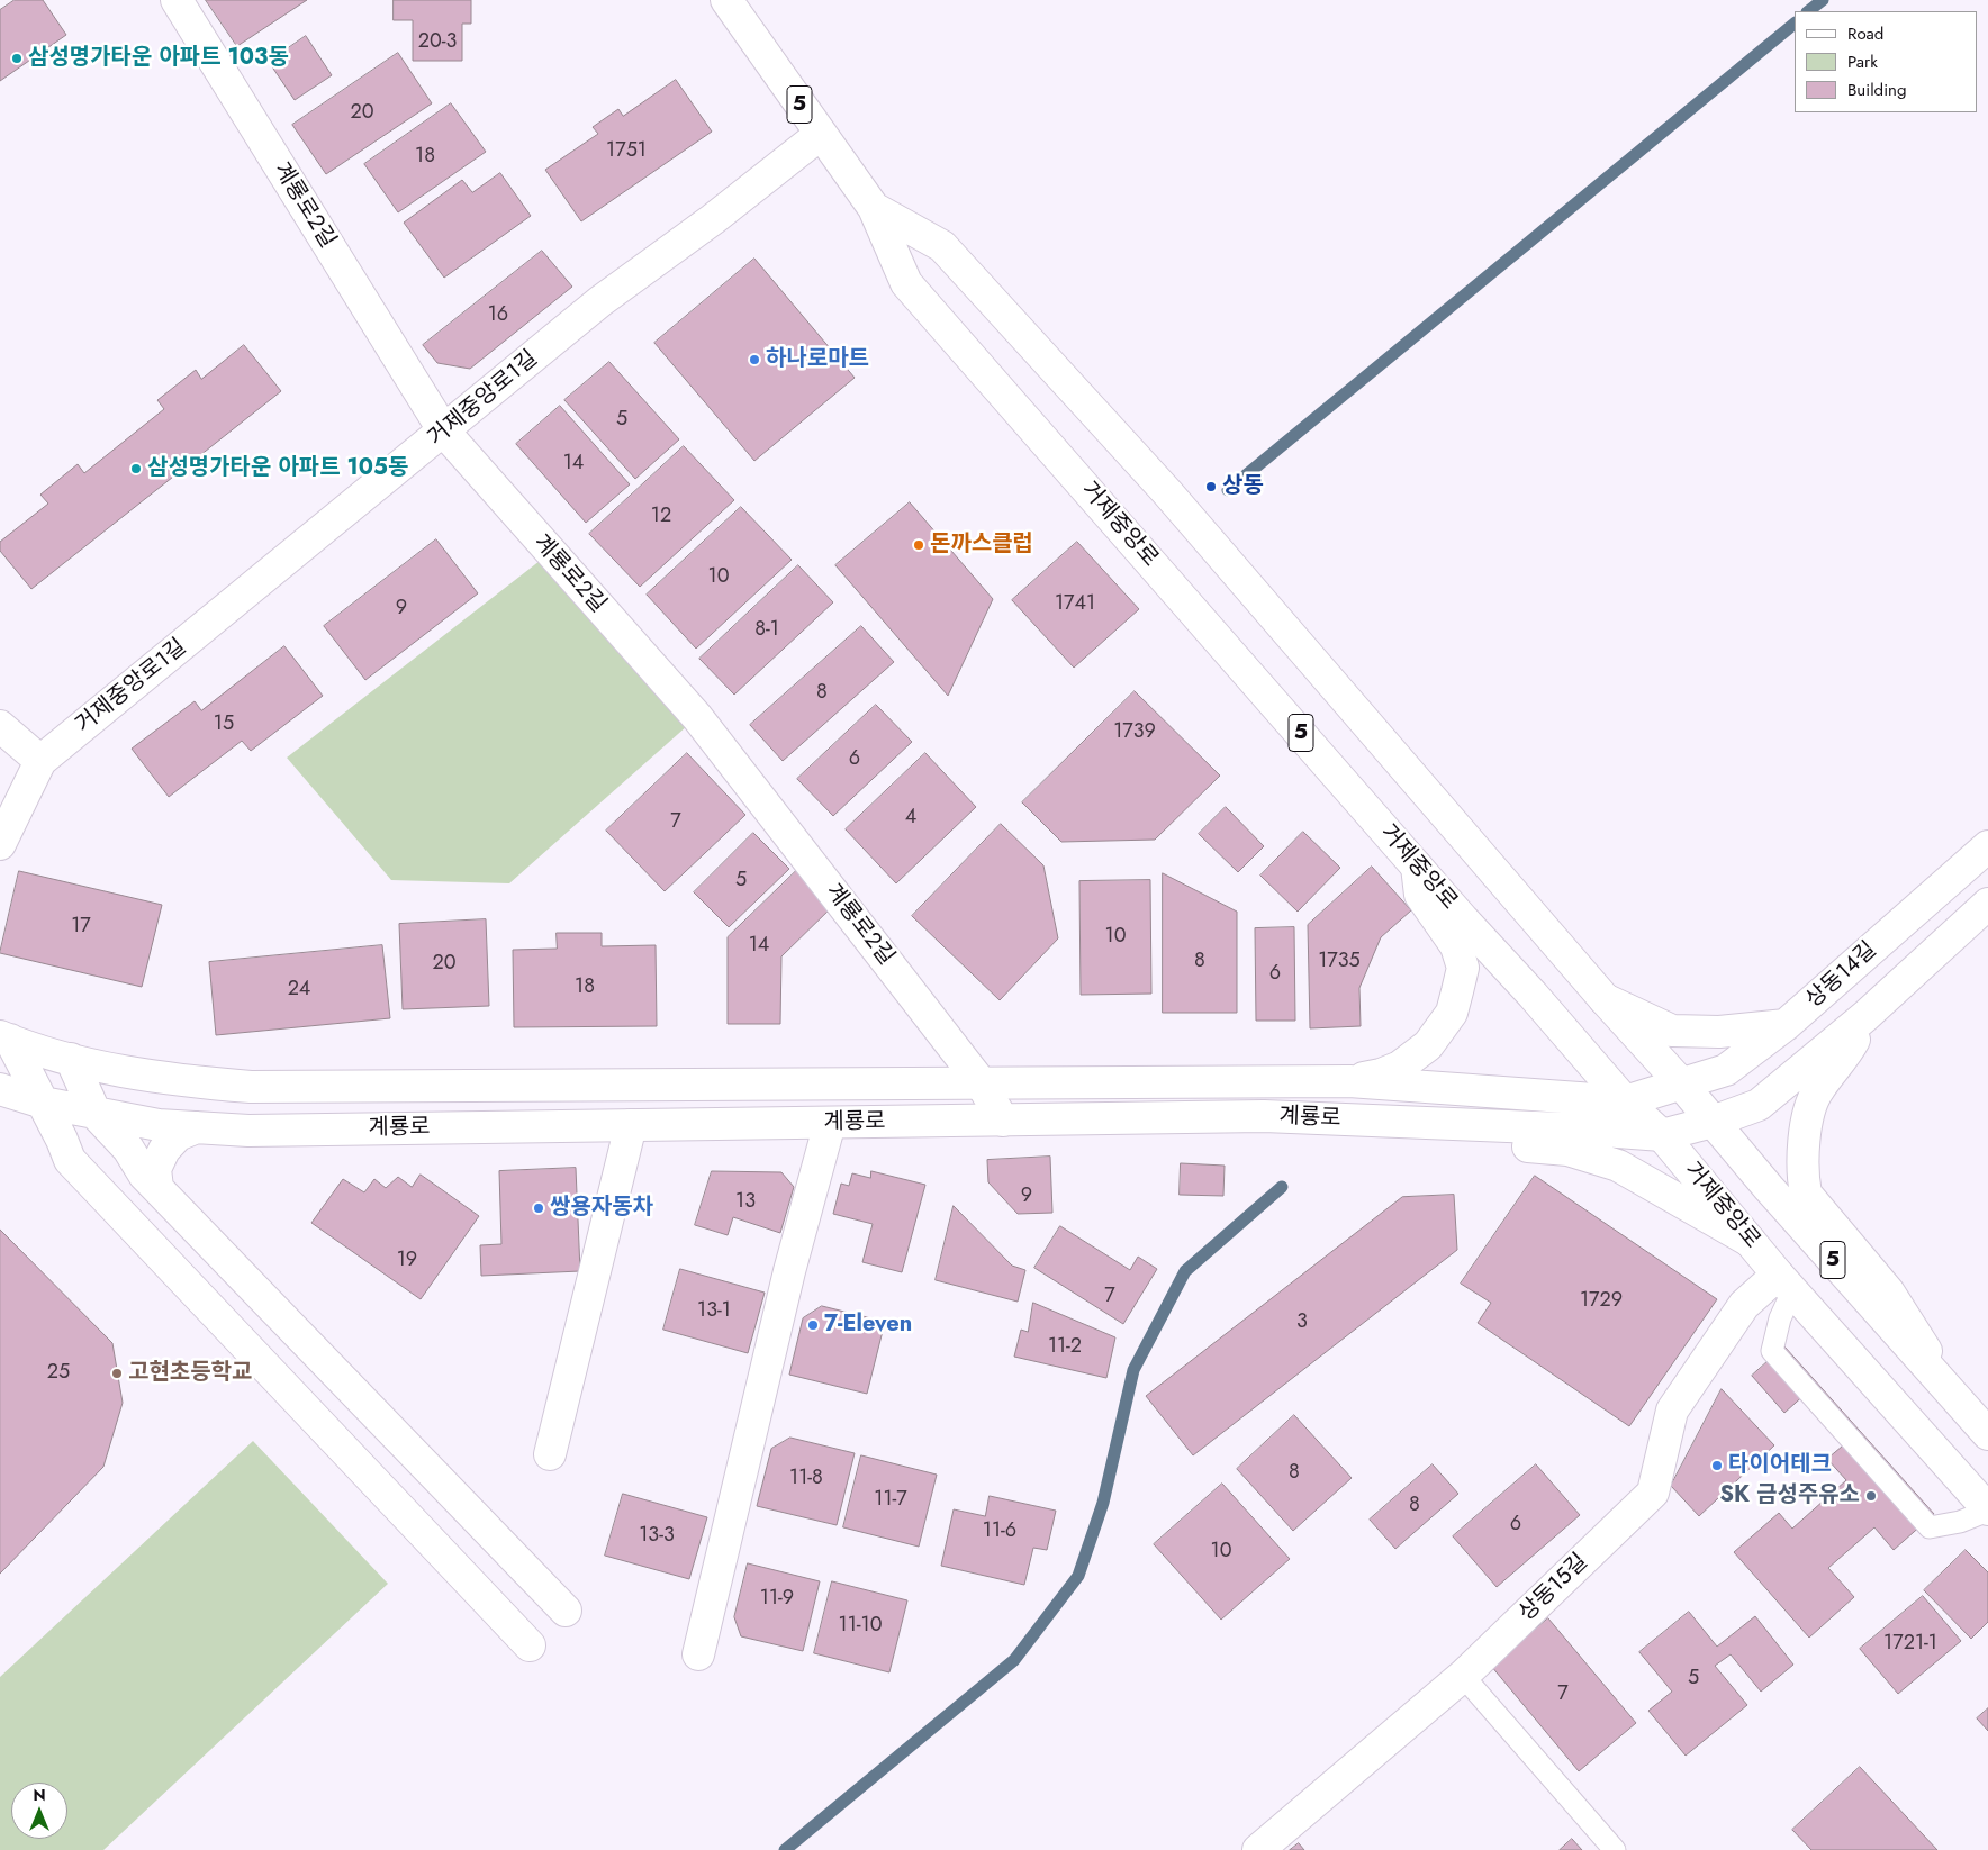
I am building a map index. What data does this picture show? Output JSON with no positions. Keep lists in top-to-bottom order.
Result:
{
  "streets": {
    "street": [
      "5",
      "계룡로2길",
      "거제중앙로1길",
      "거제중앙로",
      "상동14길",
      "계룡로",
      "상동15길"
    ]
  },
  "crossings": [
    ["계룡로2길", "거제중앙로1길"],
    ["계룡로2길", "계룡로"],
    ["거제중앙로1길", "거제중앙로"],
    ["거제중앙로", "상동14길"],
    ["거제중앙로", "계룡로"],
    ["거제중앙로", "상동15길"],
    ["상동14길", "계룡로"]
  ],
  "places": [
    "삼성명가타운 아파트 103동",
    "하나로마트",
    "삼성명가타운 아파트 105동",
    "상동",
    "돈까스클럽",
    "쌍용자동차",
    "7-Eleven",
    "고현초등학교",
    "타이어테크",
    "SK 금성주유소"
  ],
  "house_numbers": [
    "20-3",
    "20",
    "1751",
    "18",
    "16",
    "5",
    "14",
    "12",
    "10",
    "1741",
    "9",
    "8-1",
    "8",
    "15",
    "1739",
    "6",
    "4",
    "7",
    "5",
    "17",
    "10",
    "14",
    "8",
    "1735",
    "20",
    "6",
    "18",
    "24",
    "9",
    "13",
    "19",
    "7",
    "1729",
    "13-1",
    "3",
    "11-2",
    "25",
    "8",
    "11-8",
    "11-7",
    "8",
    "6",
    "11-6",
    "13-3",
    "10",
    "11-9",
    "11-10",
    "1721-1",
    "5",
    "7"
  ],
  "legend": ["Road", "Park", "Building"],
  "north": "top"
}
